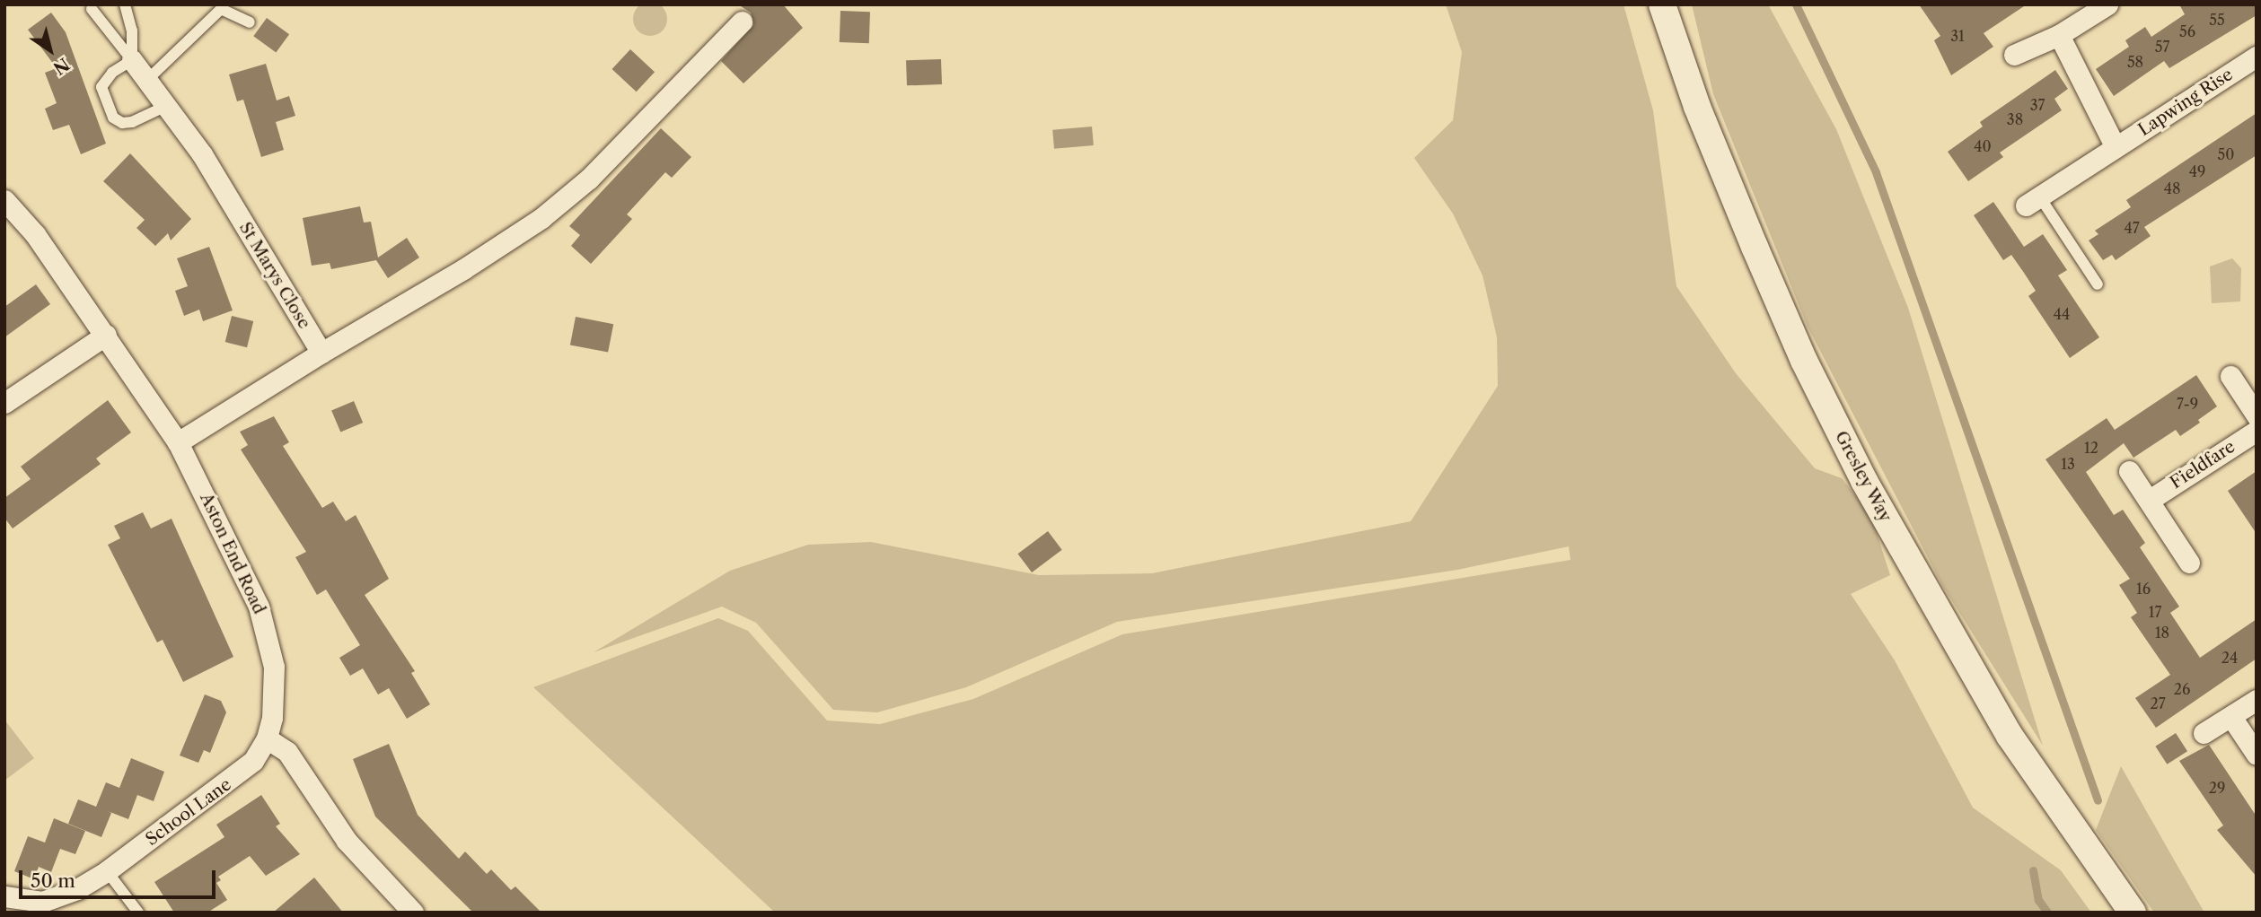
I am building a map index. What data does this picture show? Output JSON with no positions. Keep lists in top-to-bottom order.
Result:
{
  "streets": {
    "street": [
      "Lapwing Rise",
      "St Marys Close",
      "Fieldfare",
      "Gresley Way",
      "Aston End Road",
      "School Lane"
    ]
  },
  "crossings": [
    ["Aston End Road", "School Lane"]
  ],
  "house_numbers": [
    "55",
    "56",
    "31",
    "57",
    "58",
    "37",
    "38",
    "40",
    "50",
    "49",
    "48",
    "47",
    "44",
    "7-9",
    "12",
    "13",
    "16",
    "17",
    "18",
    "24",
    "26",
    "27",
    "29"
  ],
  "scale_bar": "50 m",
  "north": "bottom right"
}
